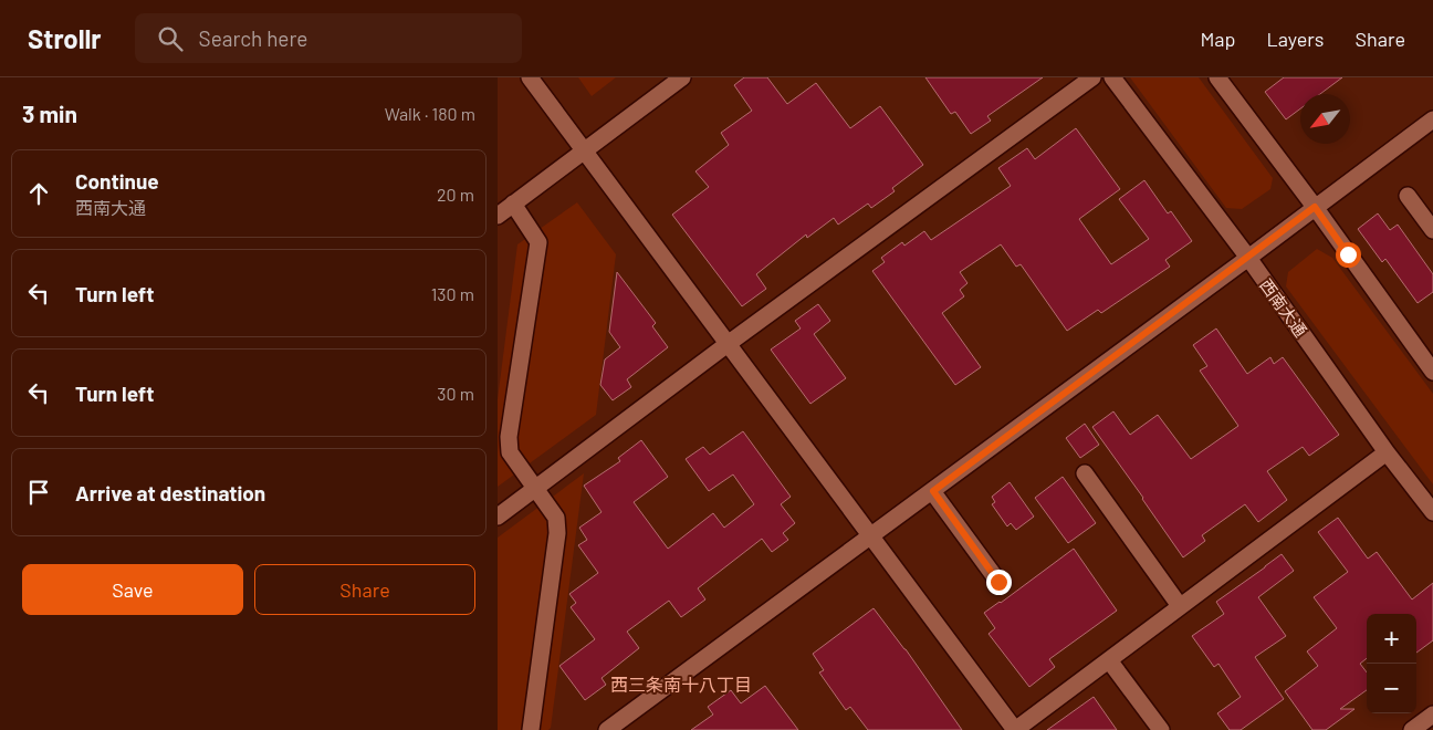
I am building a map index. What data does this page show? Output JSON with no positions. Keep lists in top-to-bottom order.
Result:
{
  "streets": {
    "street": ["西南大通"]
  },
  "districts": ["西三条南十八丁目"],
  "north": "bottom left",
  "page": {
    "header": "Strollr",
    "search": "Search here",
    "nav": ["Map", "Layers", "Share"],
    "heading": ["3 min", "Walk · 180 m"],
    "list": [
      ["Continue", "西南大通", "20 m"],
      ["Turn left", "130 m"],
      ["Turn left", "30 m"],
      "Arrive at destination"
    ],
    "buttons": ["Save", "Share"],
    "map_buttons": ["+", "−"]
  }
}
